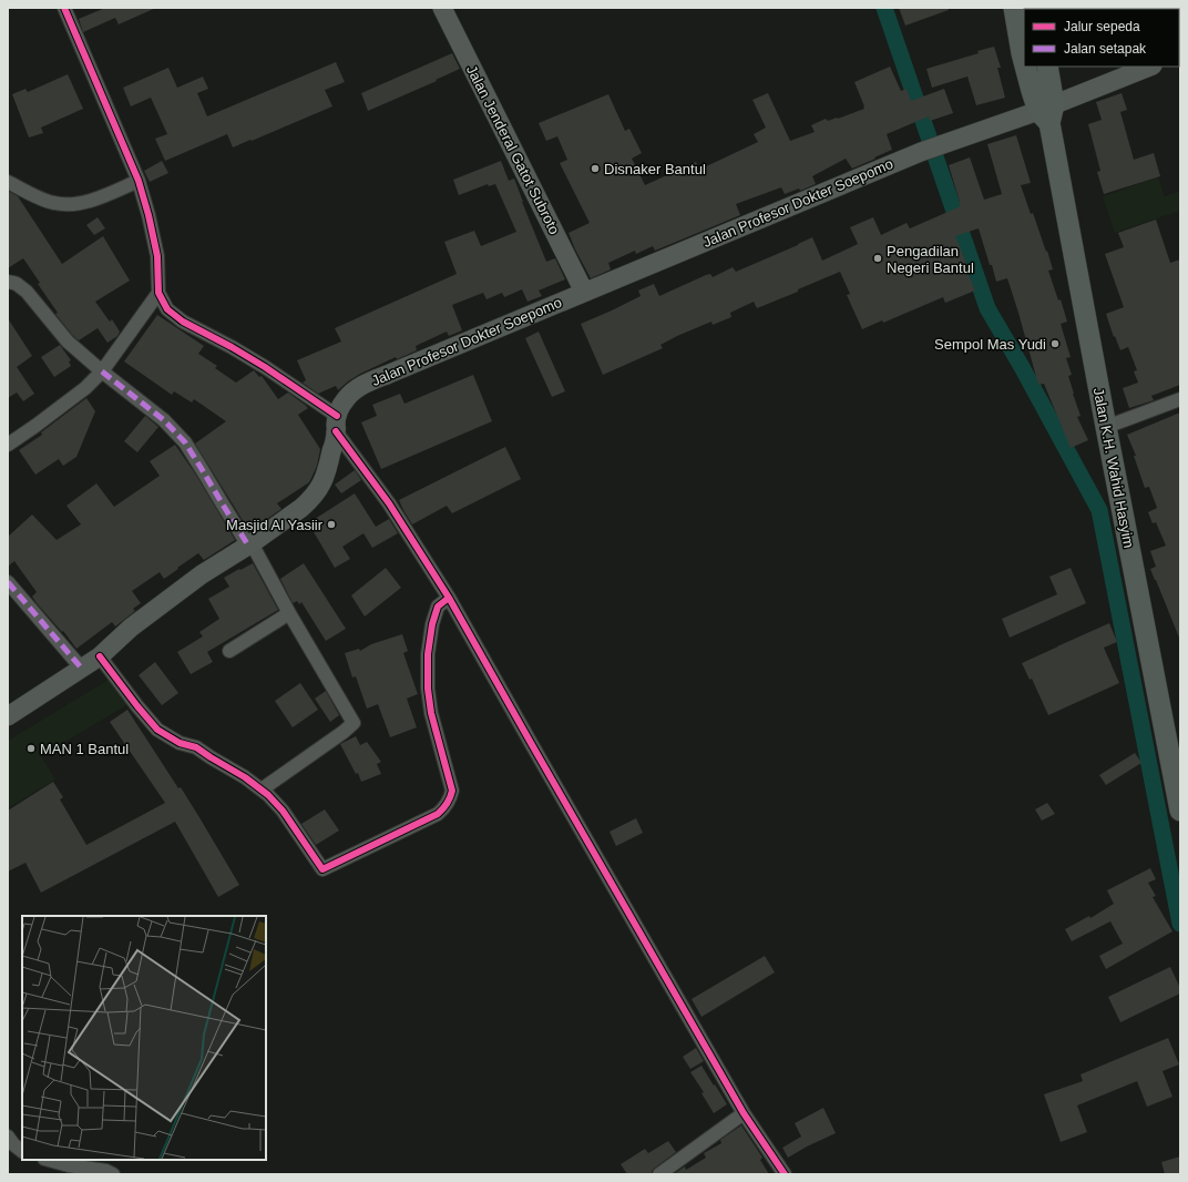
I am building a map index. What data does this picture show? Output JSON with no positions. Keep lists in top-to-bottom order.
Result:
{
  "streets": {
    "main road": ["Jalan Jenderal Gatot Subroto", "Jalan Profesor Dokter Soepomo", "Jalan K.H. Wahid Hasyim"]
  },
  "crossings": [
    ["Jalan Jenderal Gatot Subroto", "Jalan Profesor Dokter Soepomo"],
    ["Jalan Profesor Dokter Soepomo", "Jalan K.H. Wahid Hasyim"]
  ],
  "places": [
    "Disnaker Bantul",
    "Pengadilan Negeri Bantul",
    "Sempol Mas Yudi",
    "Masjid Al Yasiir",
    "MAN 1 Bantul"
  ],
  "legend": ["Jalur sepeda", "Jalan setapak"]
}
